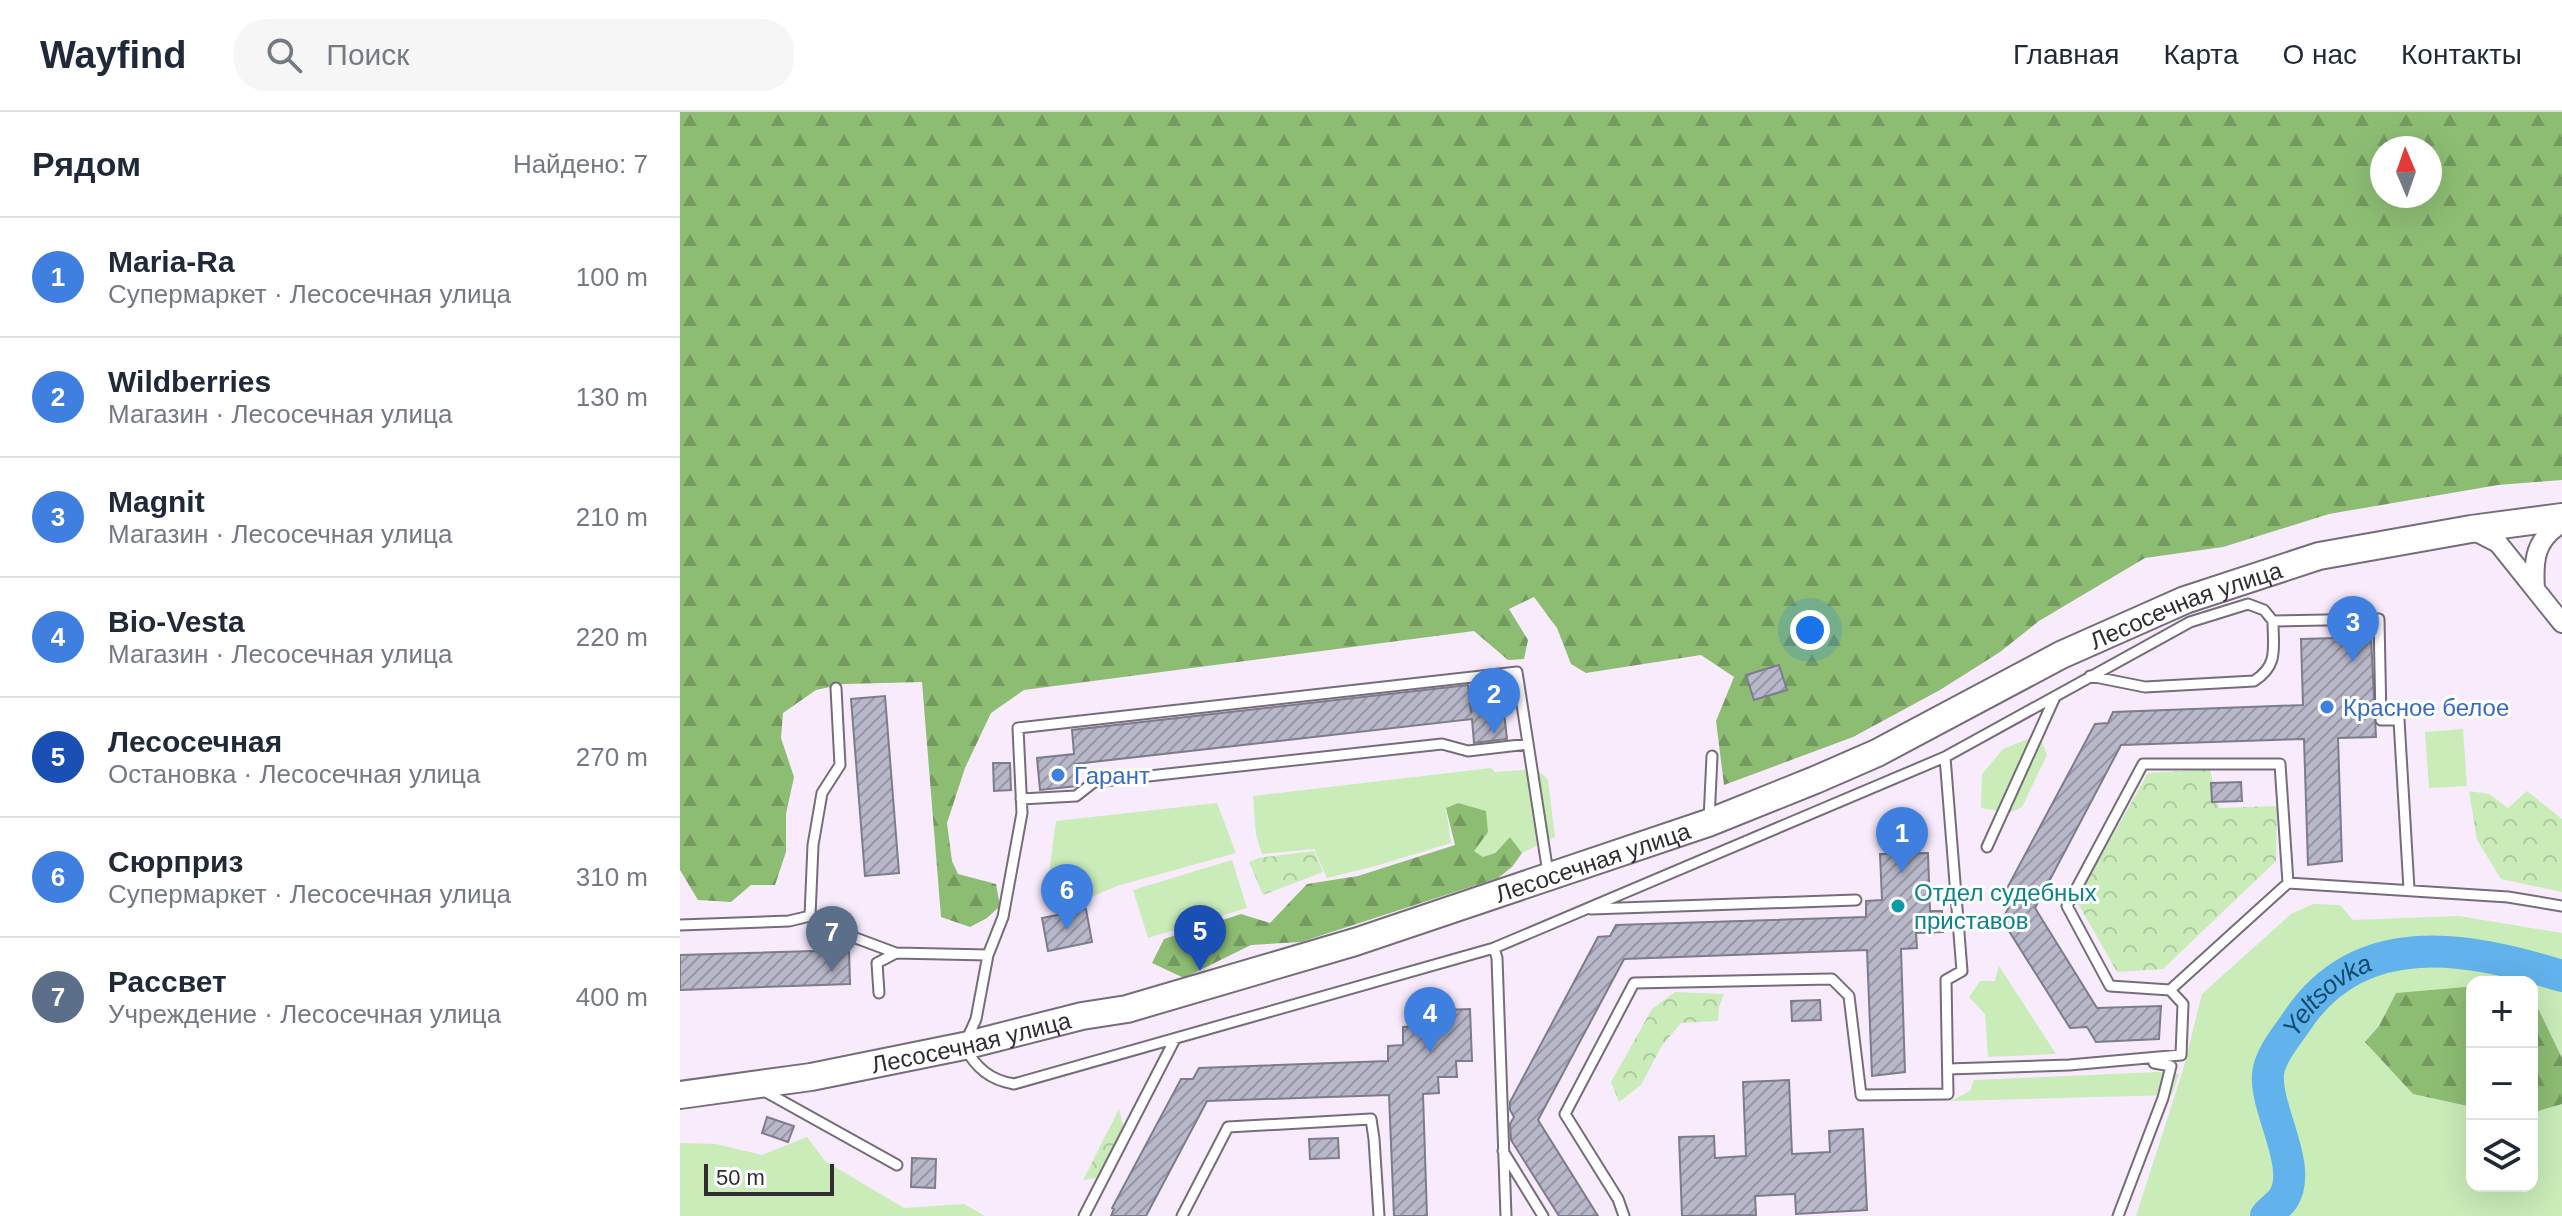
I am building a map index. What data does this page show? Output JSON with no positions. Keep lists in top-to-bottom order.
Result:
{
  "streets": {
    "street": ["Лесосечная улица"]
  },
  "water": ["Yeltsovka"],
  "places": ["Красное белое", "Гарант", "Отдел судебных приставов"],
  "scale_bar": "50 m",
  "north": "top",
  "page": {
    "header": "Wayfind",
    "search": "Поиск",
    "nav": [
      "Главная",
      "Карта",
      "О нас",
      "Контакты"
    ],
    "heading": ["Рядом", "Найдено: 7"],
    "list": [
      {
        "mark": "1",
        "name": "Maria-Ra",
        "note": "Супермаркет · Лесосечная улица",
        "value": "100 m"
      },
      {
        "mark": "2",
        "name": "Wildberries",
        "note": "Магазин · Лесосечная улица",
        "value": "130 m"
      },
      {
        "mark": "3",
        "name": "Magnit",
        "note": "Магазин · Лесосечная улица",
        "value": "210 m"
      },
      {
        "mark": "4",
        "name": "Bio-Vesta",
        "note": "Магазин · Лесосечная улица",
        "value": "220 m"
      },
      {
        "mark": "5",
        "name": "Лесосечная",
        "note": "Остановка · Лесосечная улица",
        "value": "270 m"
      },
      {
        "mark": "6",
        "name": "Сюрприз",
        "note": "Супермаркет · Лесосечная улица",
        "value": "310 m"
      },
      {
        "mark": "7",
        "name": "Рассвет",
        "note": "Учреждение · Лесосечная улица",
        "value": "400 m"
      }
    ],
    "pins": [
      "3",
      "2",
      "1",
      "6",
      "5",
      "7",
      "4"
    ],
    "map_buttons": ["+", "−"],
    "scale": "50 m"
  }
}
